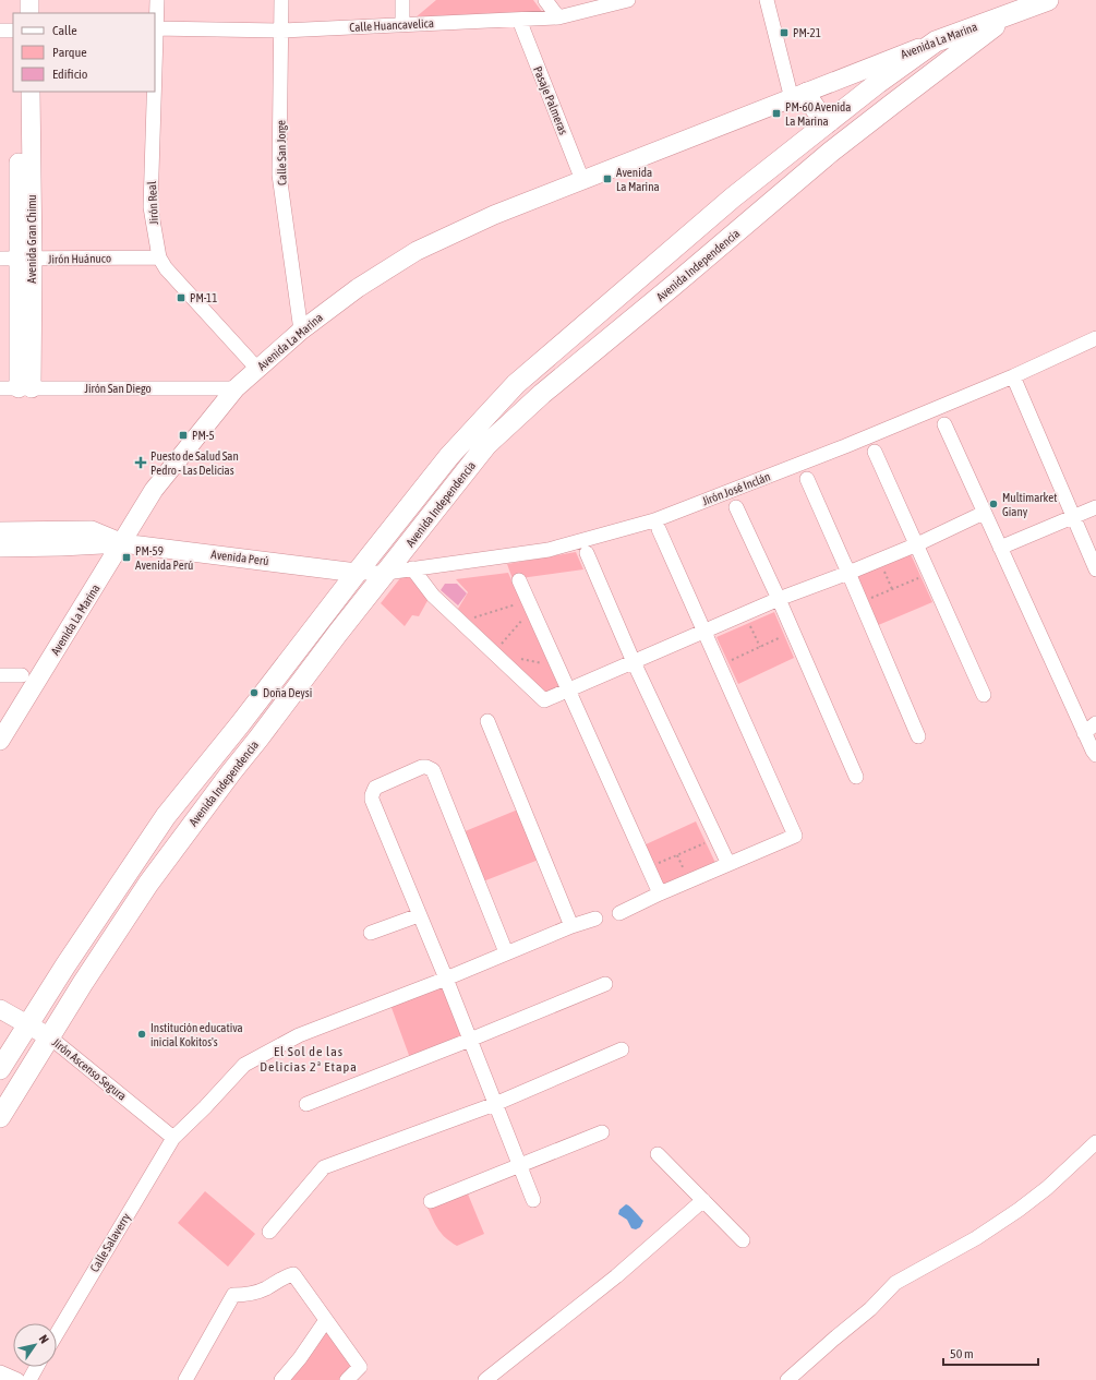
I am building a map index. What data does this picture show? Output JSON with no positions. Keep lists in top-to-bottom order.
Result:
{
  "streets": {
    "main road": ["Avenida La Marina", "Avenida Independencia"],
    "street": [
      "Calle Huancavelica",
      "Pasaje Palmeras",
      "Calle San Jorge",
      "Jirón Real",
      "Avenida Gran Chimu",
      "Jirón Huánuco",
      "Jirón San Diego",
      "Jirón José Inclán",
      "Avenida Perú",
      "Jirón Ascenso Segura",
      "Calle Salaverry"
    ]
  },
  "crossings": [
    ["Calle Huancavelica", "Pasaje Palmeras"],
    ["Calle Huancavelica", "Calle San Jorge"],
    ["Calle Huancavelica", "Jirón Real"],
    ["Avenida La Marina", "Pasaje Palmeras"],
    ["Avenida La Marina", "Calle San Jorge"],
    ["Avenida La Marina", "Jirón Real"],
    ["Avenida La Marina", "Avenida Independencia"],
    ["Avenida La Marina", "Jirón San Diego"],
    ["Avenida La Marina", "Avenida Perú"],
    ["Jirón Real", "Jirón Huánuco"],
    ["Avenida Gran Chimu", "Jirón Huánuco"],
    ["Avenida Gran Chimu", "Jirón San Diego"],
    ["Avenida Independencia", "Jirón José Inclán"],
    ["Avenida Independencia", "Avenida Perú"],
    ["Avenida Independencia", "Jirón Ascenso Segura"],
    ["Jirón José Inclán", "Avenida Perú"],
    ["Jirón Ascenso Segura", "Calle Salaverry"]
  ],
  "districts": ["El Sol de las Delicias 2ª Etapa"],
  "places": {
    "transit": [
      "PM-21",
      "PM-60 Avenida La Marina",
      "Avenida La Marina",
      "PM-11",
      "PM-5",
      "PM-59 Avenida Perú"
    ],
    "health": ["Puesto de Salud San Pedro - Las Delicias"],
    "other": ["Multimarket Giany", "Doña Deysi", "Institución educativa inicial Kokitos's"]
  },
  "legend": ["Calle", "Parque", "Edificio"],
  "scale_bar": "50 m",
  "north": "top right"
}
